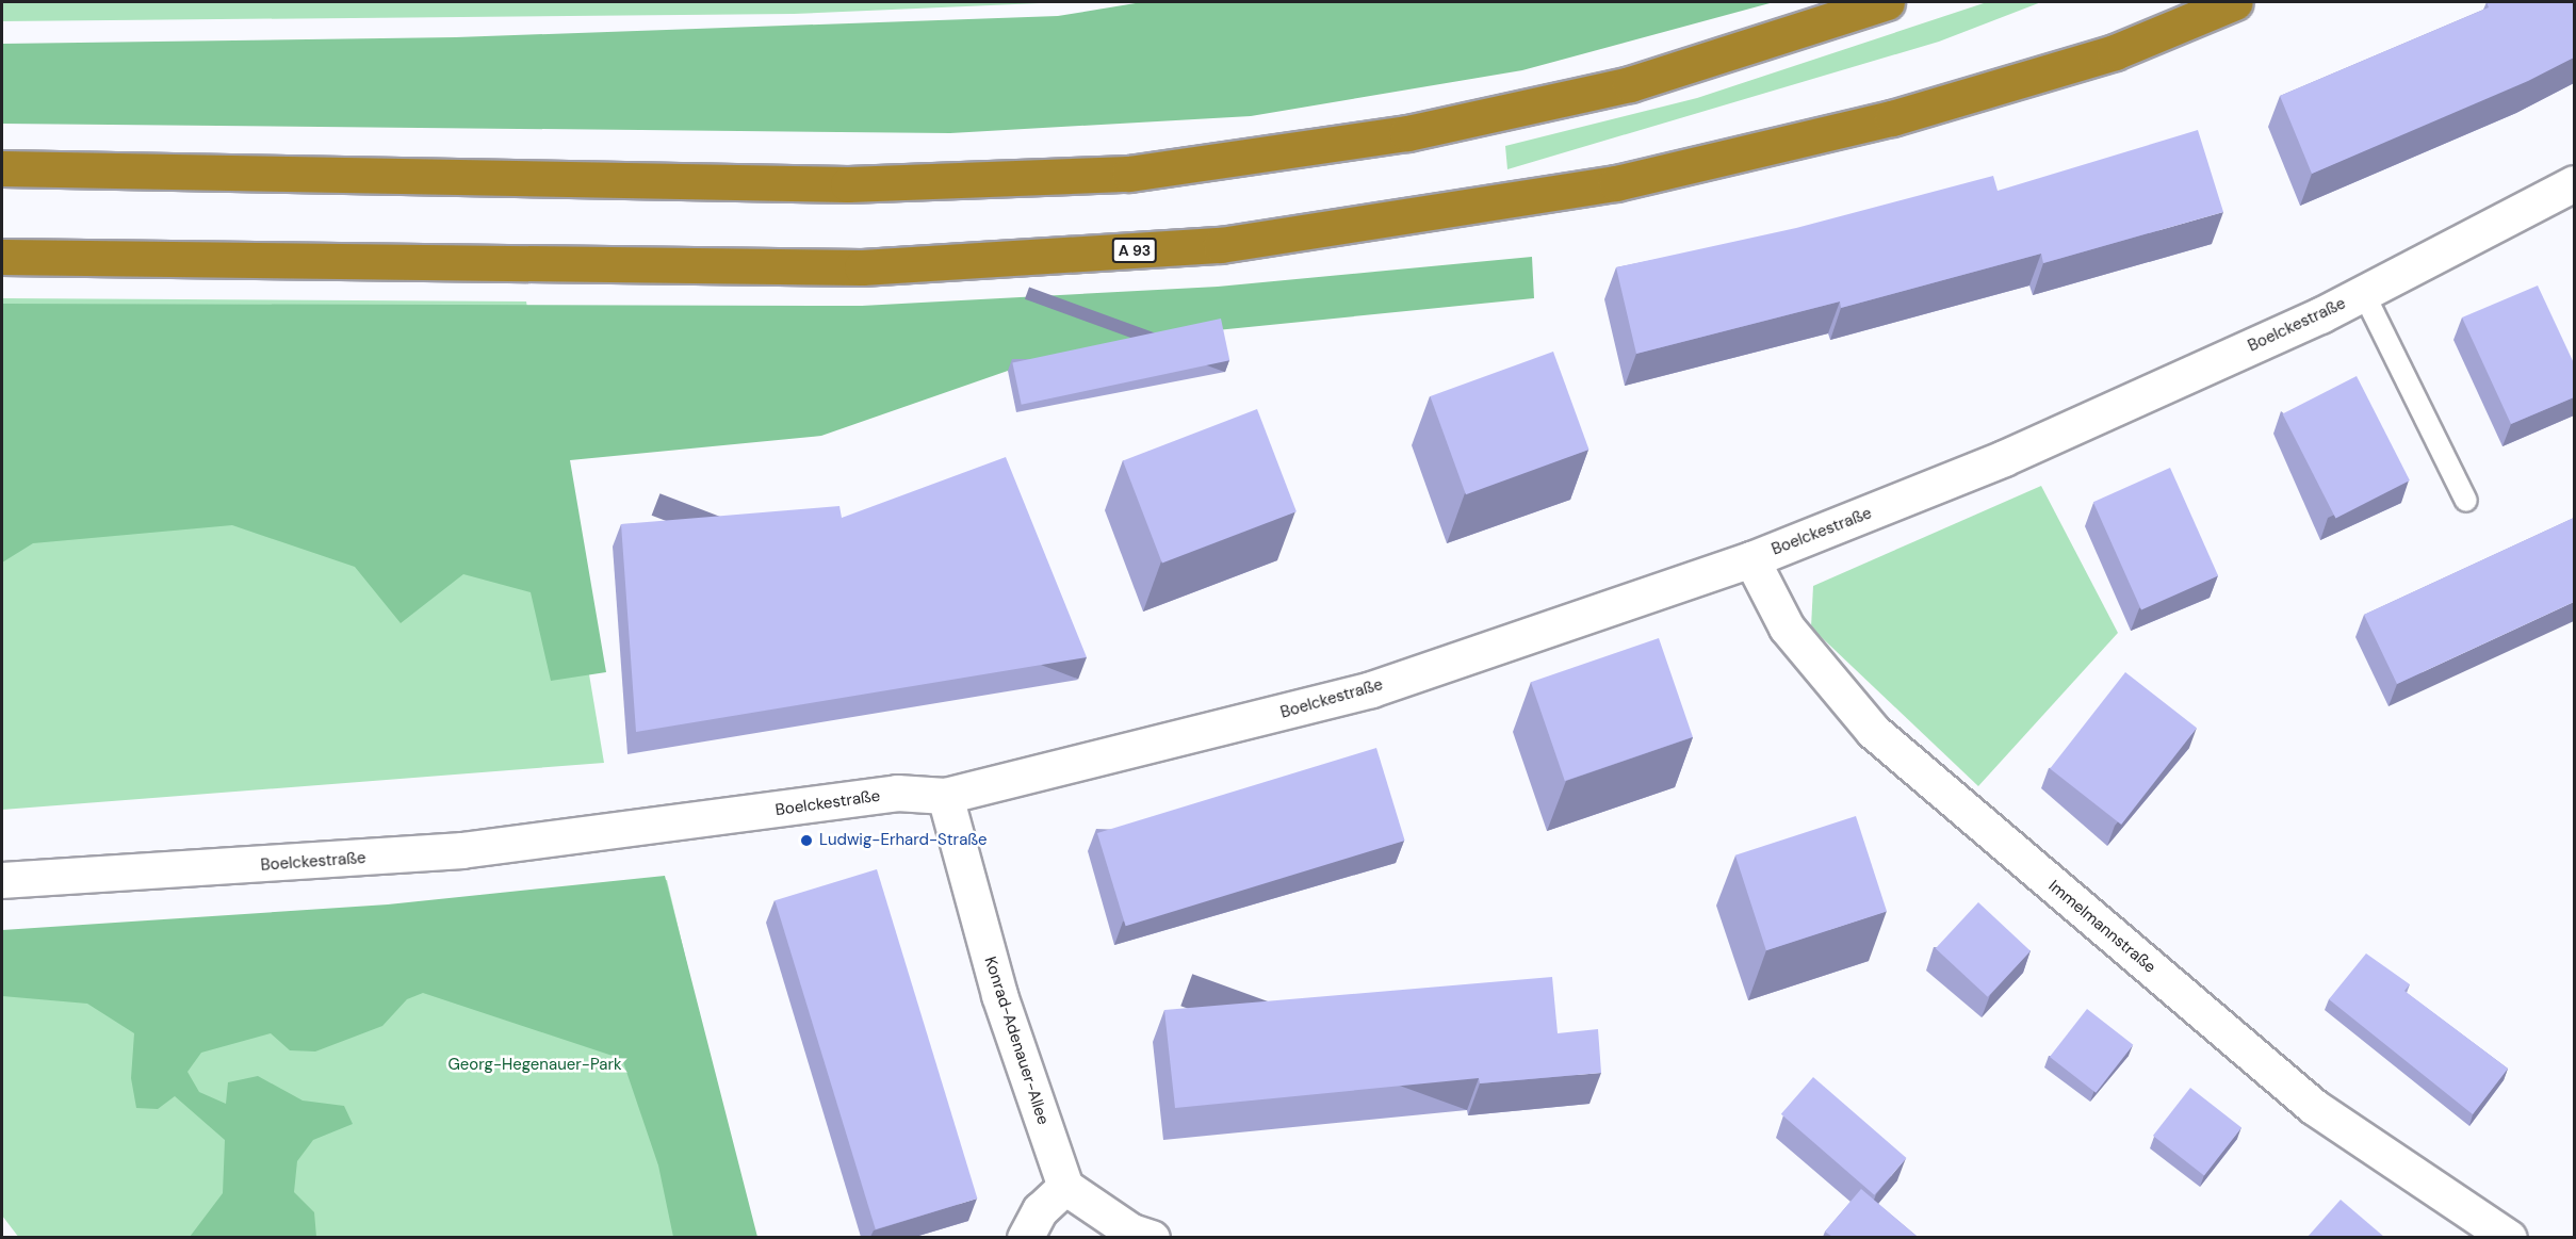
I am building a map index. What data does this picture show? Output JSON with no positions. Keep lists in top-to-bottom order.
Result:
{
  "streets": {
    "highway": ["A 93"],
    "street": ["Boelckestraße", "Immelmannstraße", "Konrad-Adenauer-Allee"]
  },
  "crossings": [
    ["Boelckestraße", "Immelmannstraße"],
    ["Boelckestraße", "Konrad-Adenauer-Allee"]
  ],
  "parks": ["Georg-Hegenauer-Park"],
  "places": ["Ludwig-Erhard-Straße"]
}
